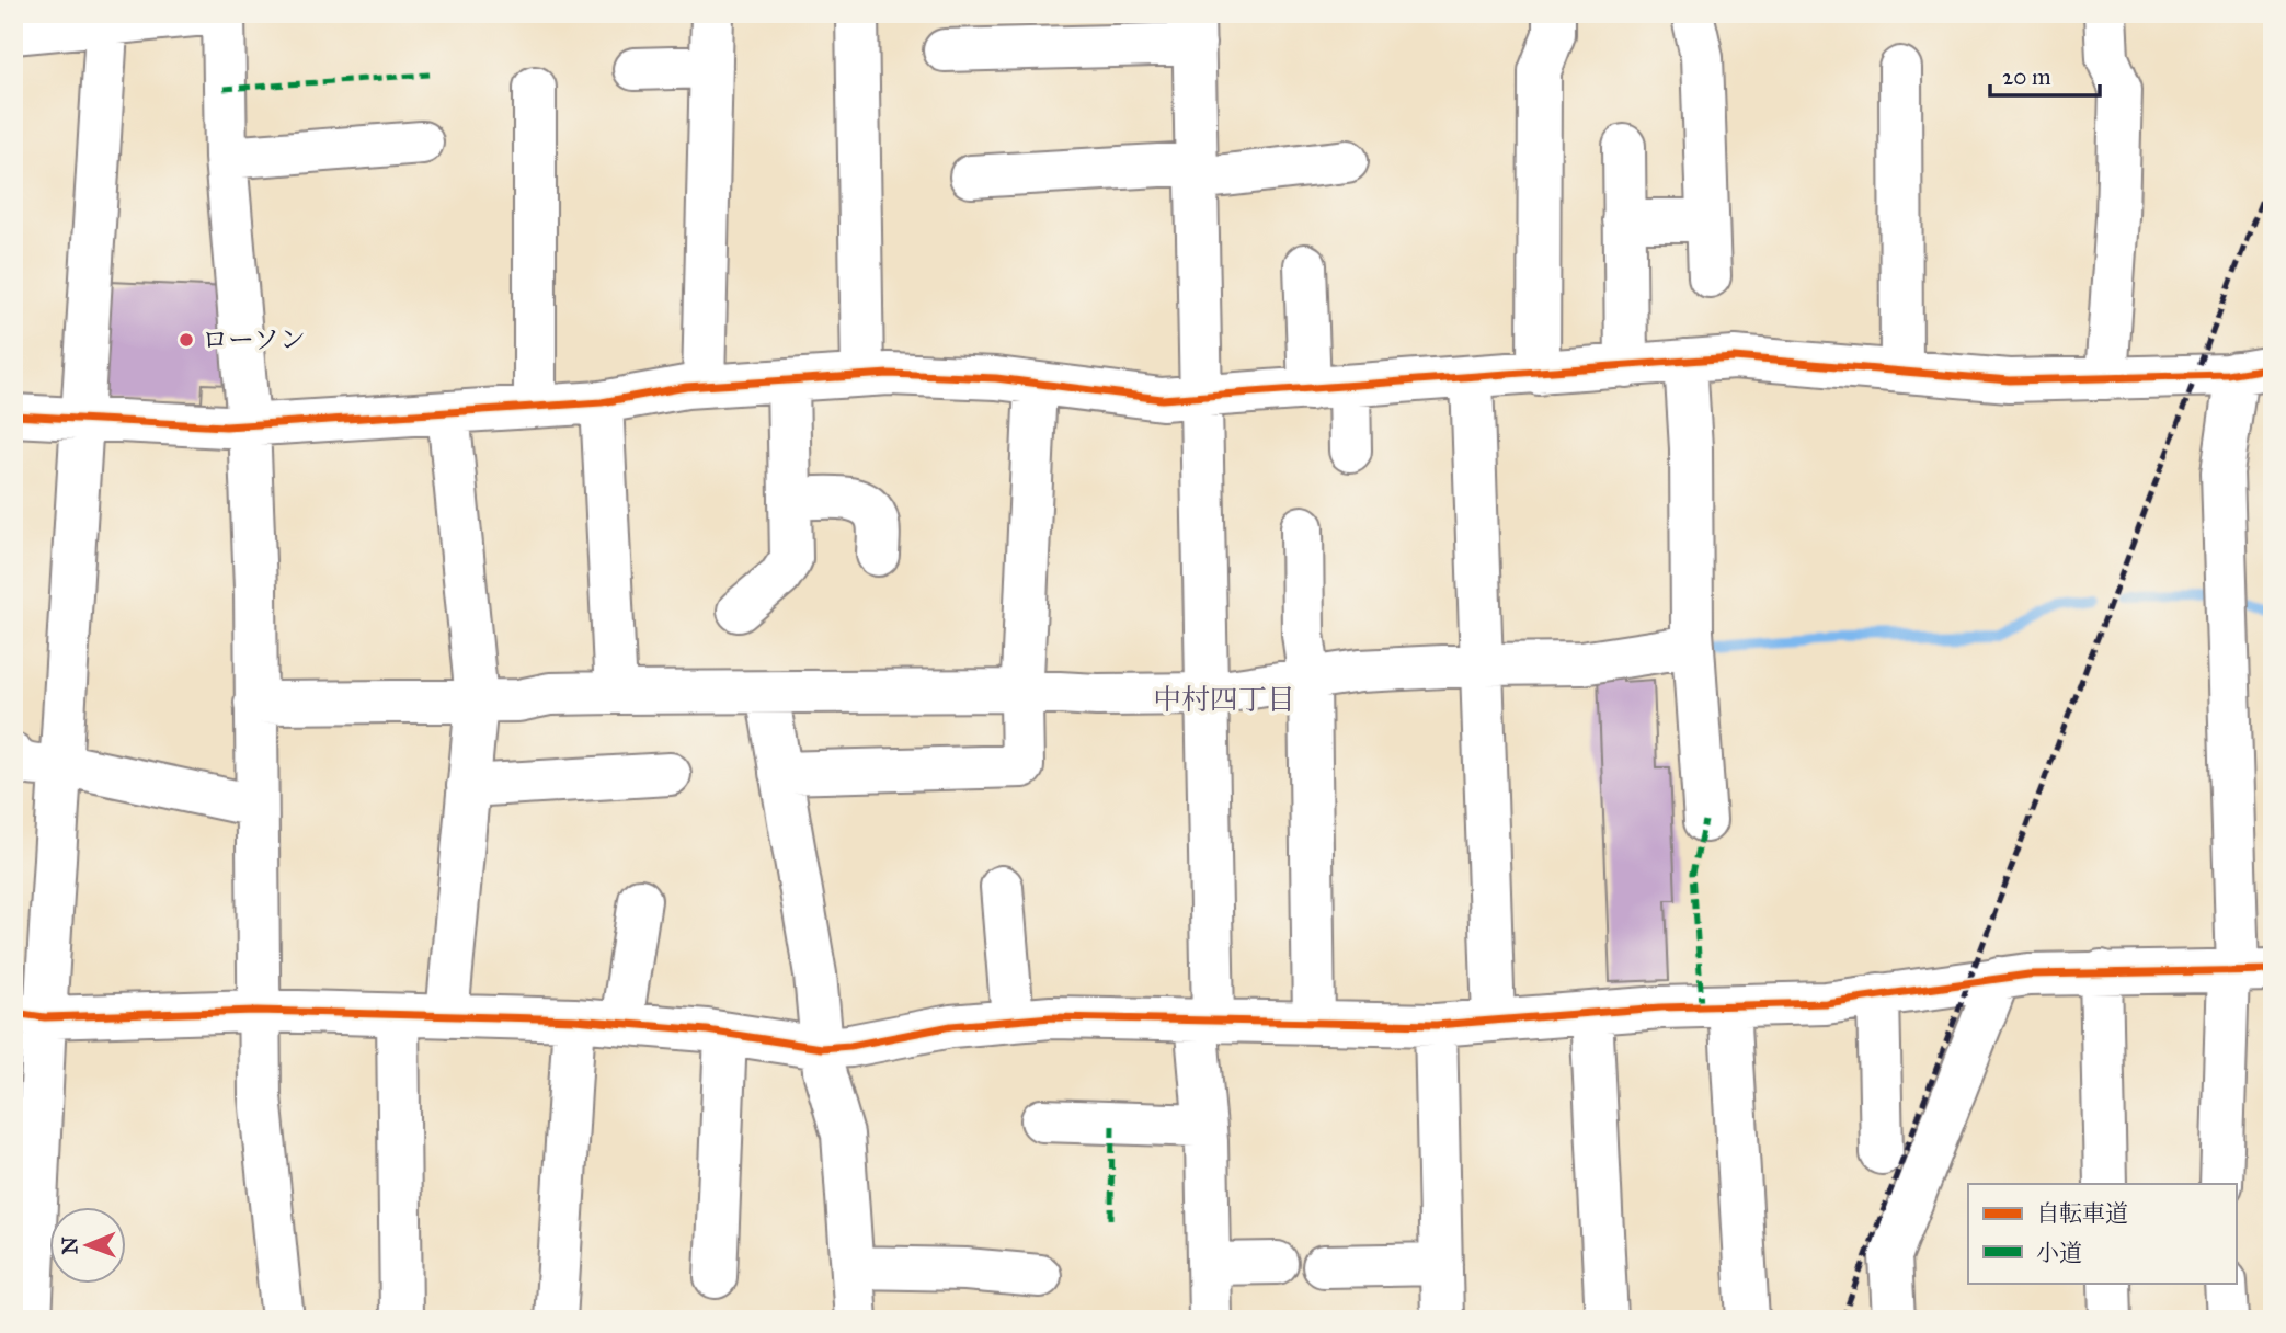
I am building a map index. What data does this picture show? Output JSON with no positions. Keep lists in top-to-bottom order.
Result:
{
  "districts": ["中村四丁目"],
  "places": ["ローソン"],
  "legend": ["自転車道", "小道"],
  "scale_bar": "20 m",
  "north": "left"
}
